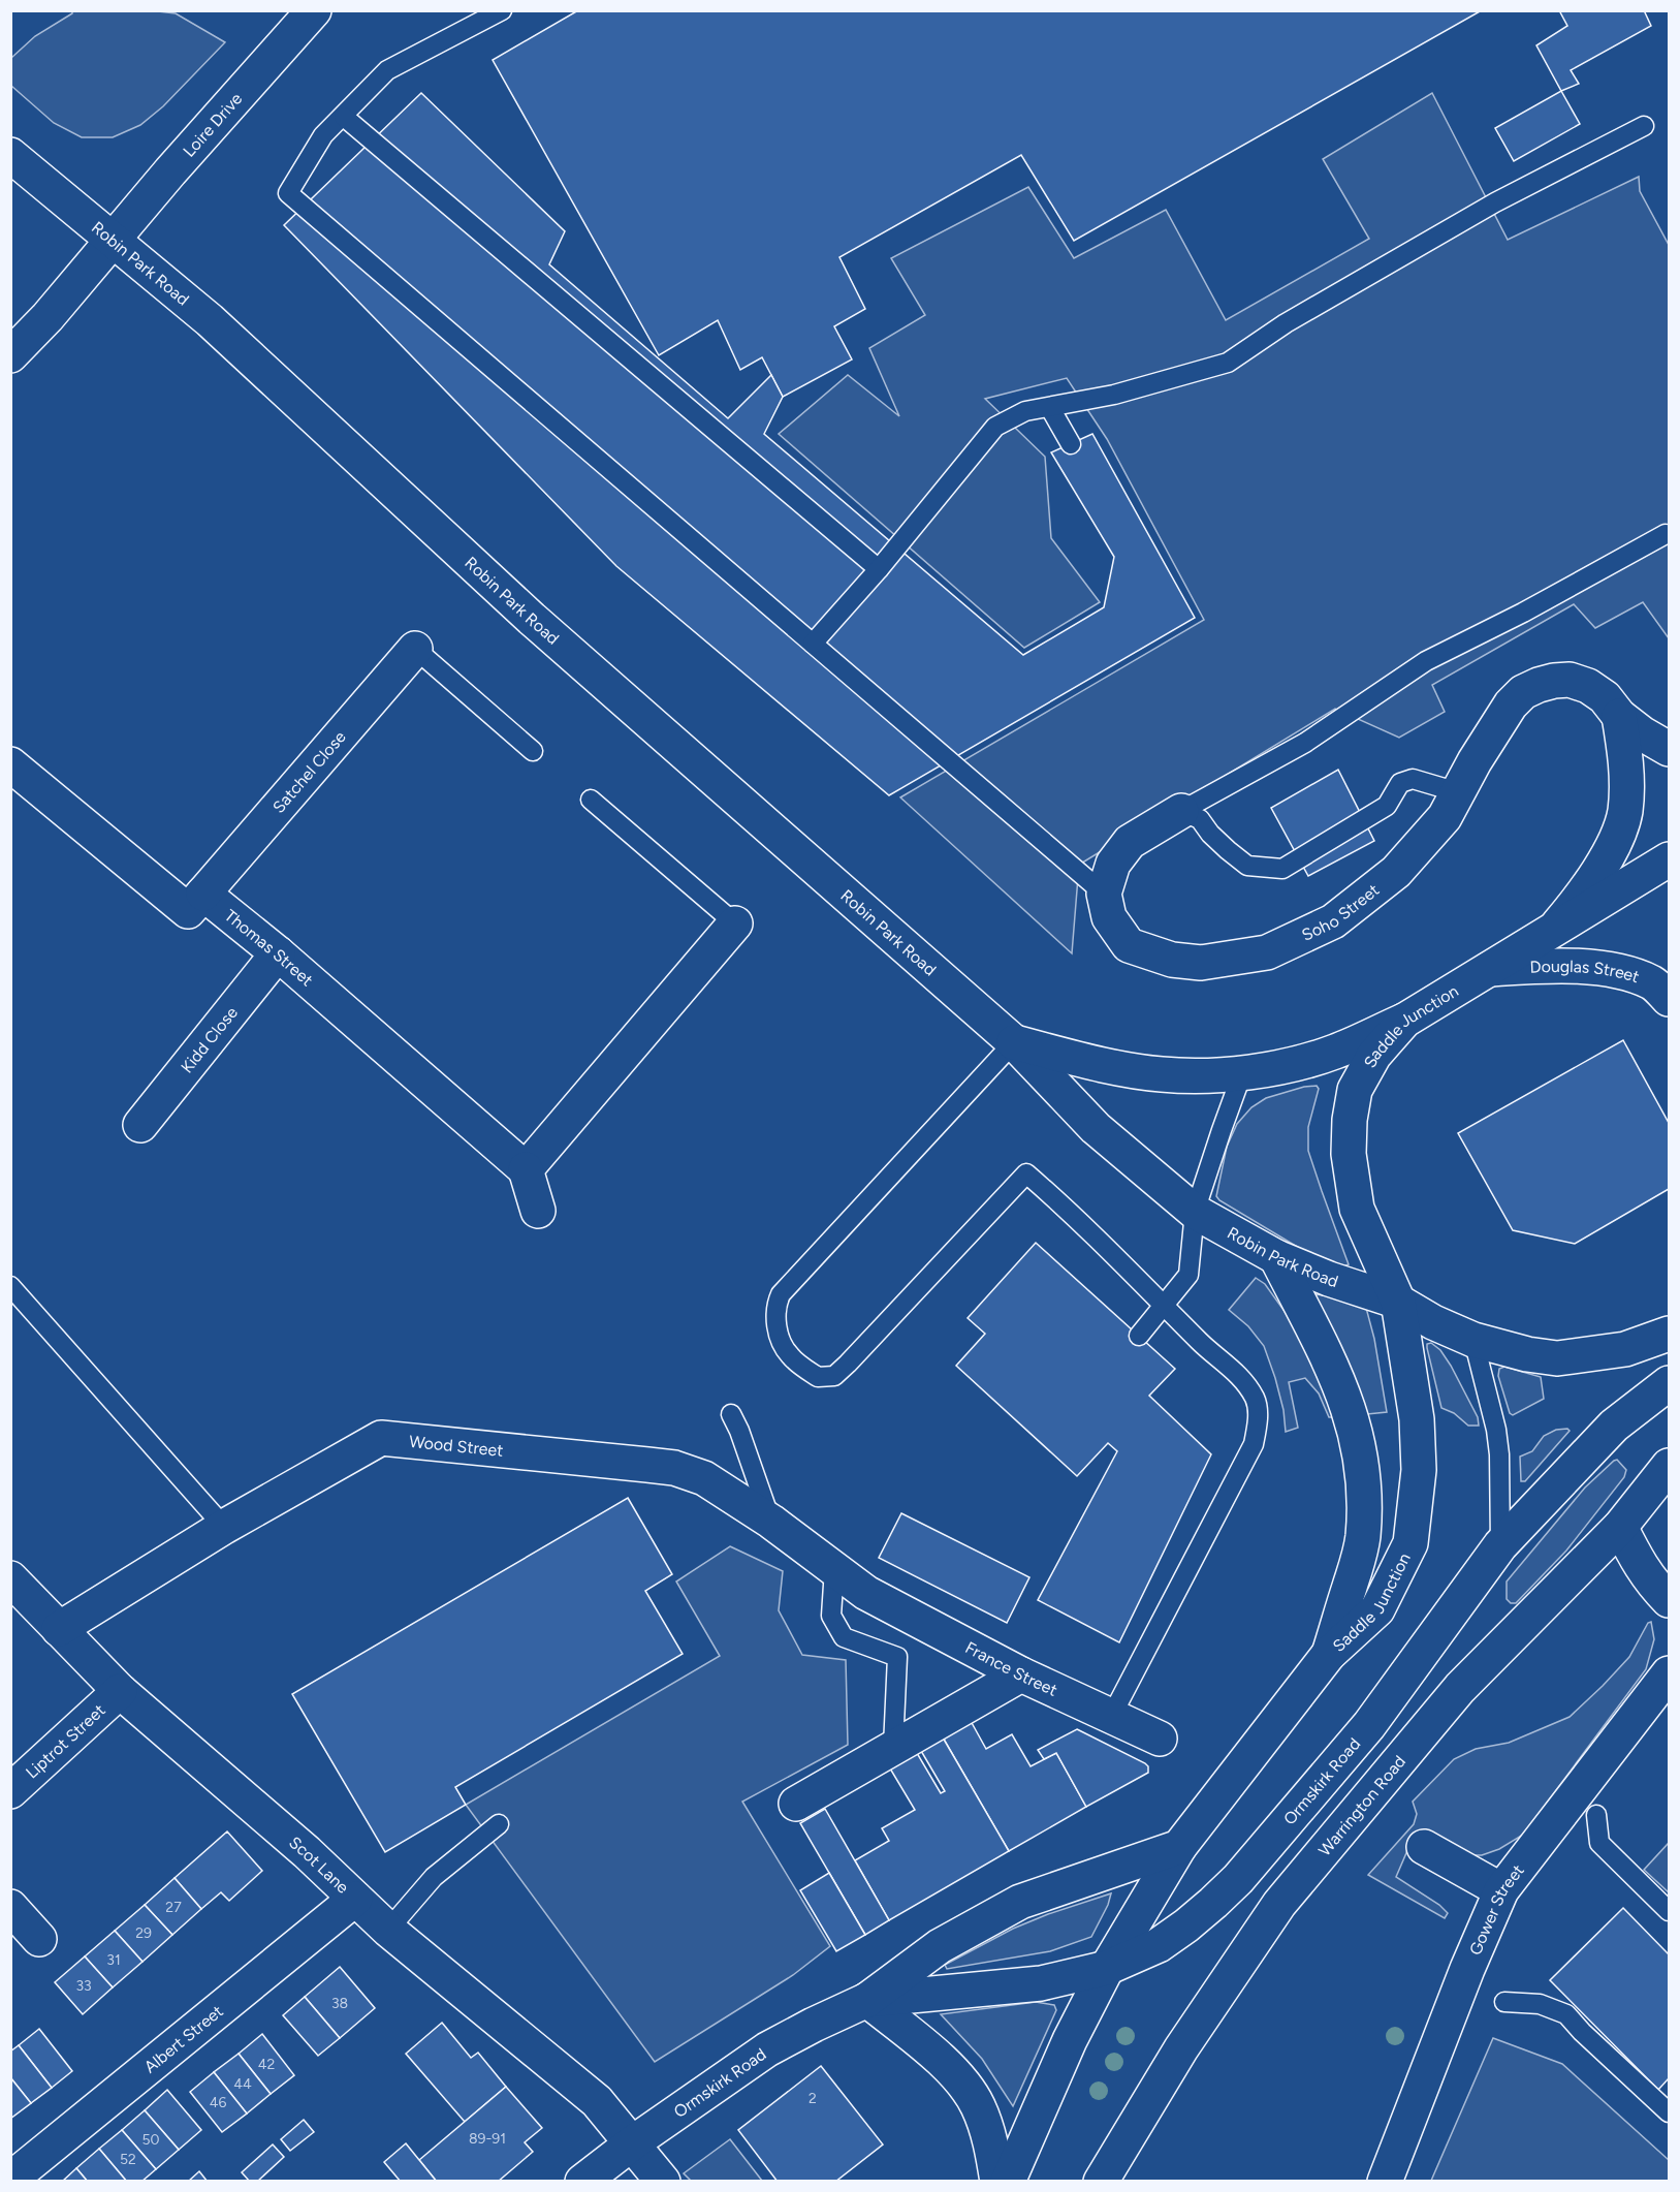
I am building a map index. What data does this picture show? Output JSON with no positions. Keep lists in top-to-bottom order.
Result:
{
  "streets": {
    "main road": [
      "Loire Drive",
      "Robin Park Road",
      "Satchel Close",
      "Soho Street",
      "Thomas Street",
      "Douglas Street",
      "Saddle Junction",
      "Kidd Close",
      "Wood Street",
      "France Street",
      "Liptrot Street",
      "Ormskirk Road",
      "Warrington Road",
      "Scot Lane",
      "Gower Street",
      "Albert Street"
    ]
  },
  "crossings": [
    ["Loire Drive", "Robin Park Road"],
    ["Robin Park Road", "Saddle Junction"],
    ["Satchel Close", "Thomas Street"],
    ["Thomas Street", "Kidd Close"],
    ["Douglas Street", "Saddle Junction"],
    ["Saddle Junction", "Ormskirk Road"],
    ["Wood Street", "France Street"],
    ["Wood Street", "Scot Lane"],
    ["Liptrot Street", "Scot Lane"],
    ["Ormskirk Road", "Scot Lane"],
    ["Scot Lane", "Albert Street"]
  ],
  "house_numbers": [
    "27",
    "29",
    "31",
    "33",
    "38",
    "42",
    "44",
    "2",
    "46",
    "89-91",
    "50",
    "52"
  ]
}
